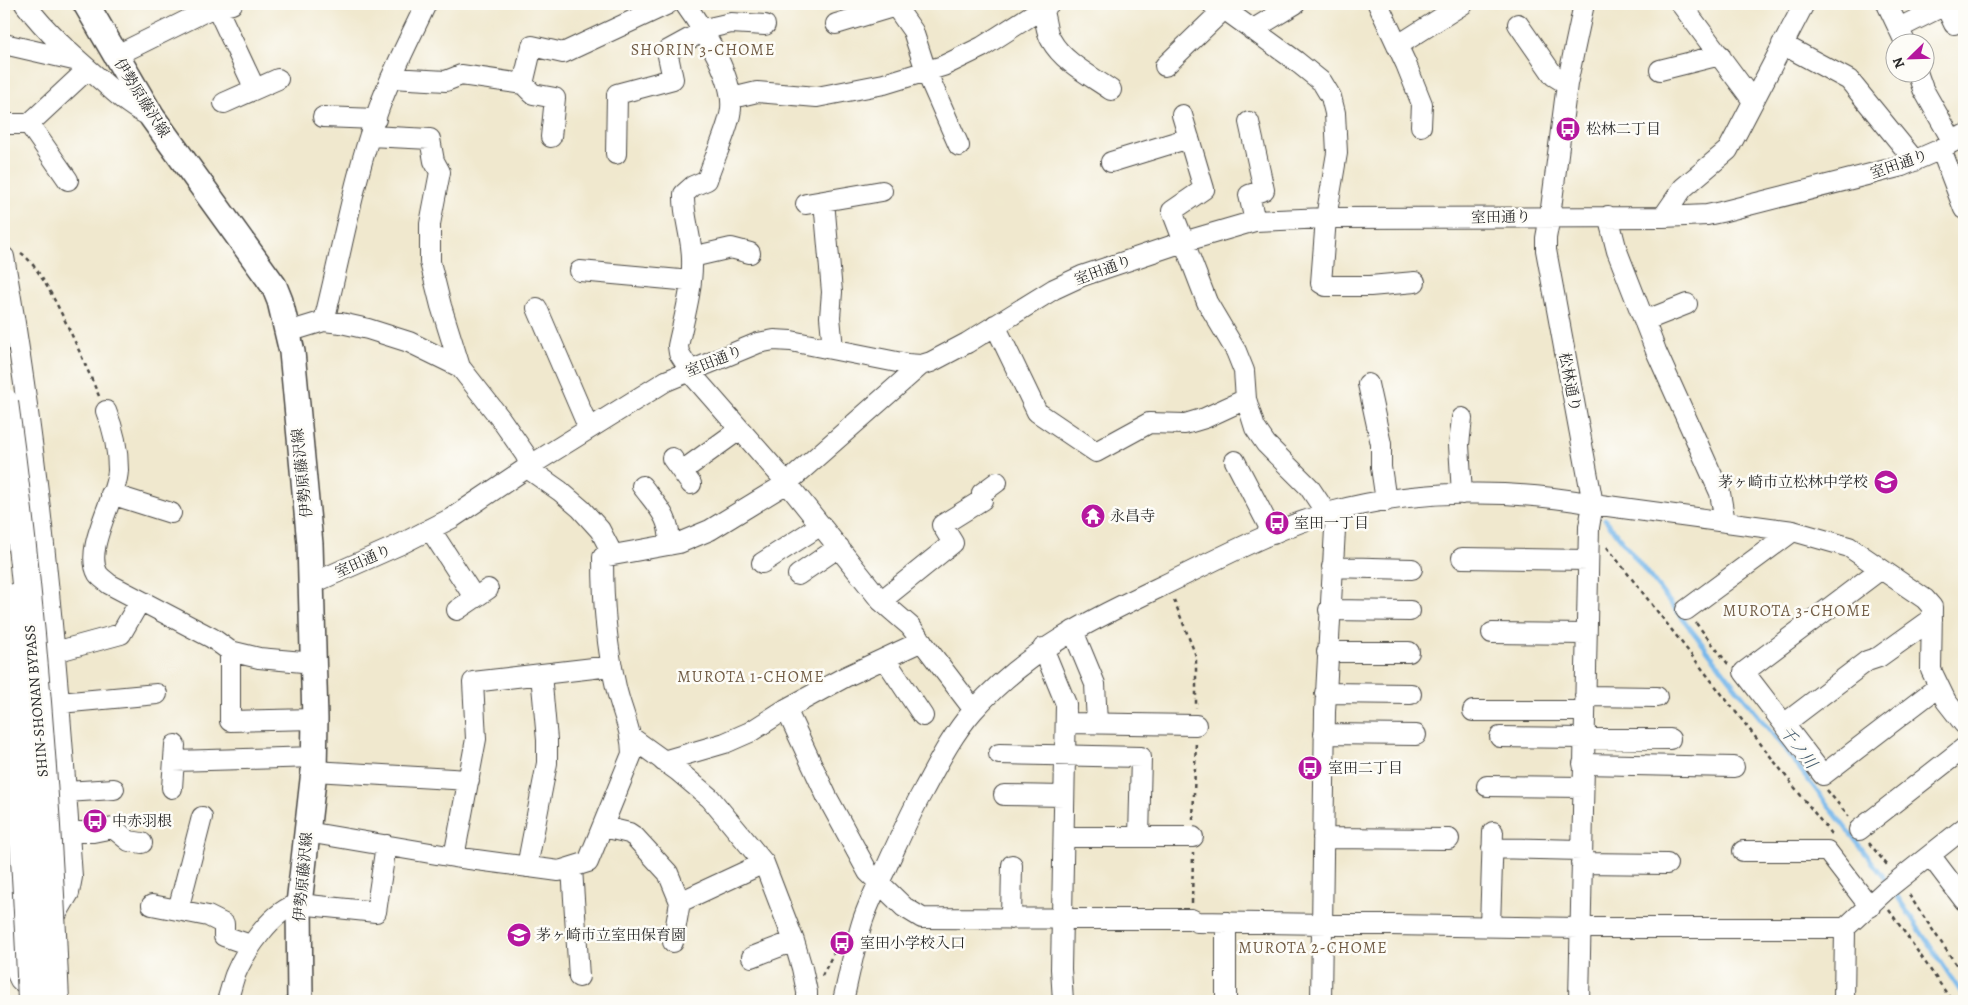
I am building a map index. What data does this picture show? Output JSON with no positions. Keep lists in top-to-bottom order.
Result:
{
  "streets": {
    "highway": ["SHIN-SHONAN BYPASS"],
    "main road": ["伊勢原藤沢線"],
    "street": ["室田通り", "松林通り"]
  },
  "crossings": [
    ["伊勢原藤沢線", "室田通り"],
    ["室田通り", "松林通り"]
  ],
  "districts": [
    "SHORIN 3-CHOME",
    "MUROTA 3-CHOME",
    "MUROTA 1-CHOME",
    "MUROTA 2-CHOME"
  ],
  "water": ["千ノ川"],
  "places": {
    "bus stop": [
      "松林二丁目",
      "室田一丁目",
      "室田二丁目",
      "中赤羽根",
      "室田小学校入口"
    ],
    "school or university": ["茅ヶ崎市立松林中学校", "茅ヶ崎市立室田保育園"],
    "temple": ["永昌寺"]
  },
  "north": "bottom left"
}
